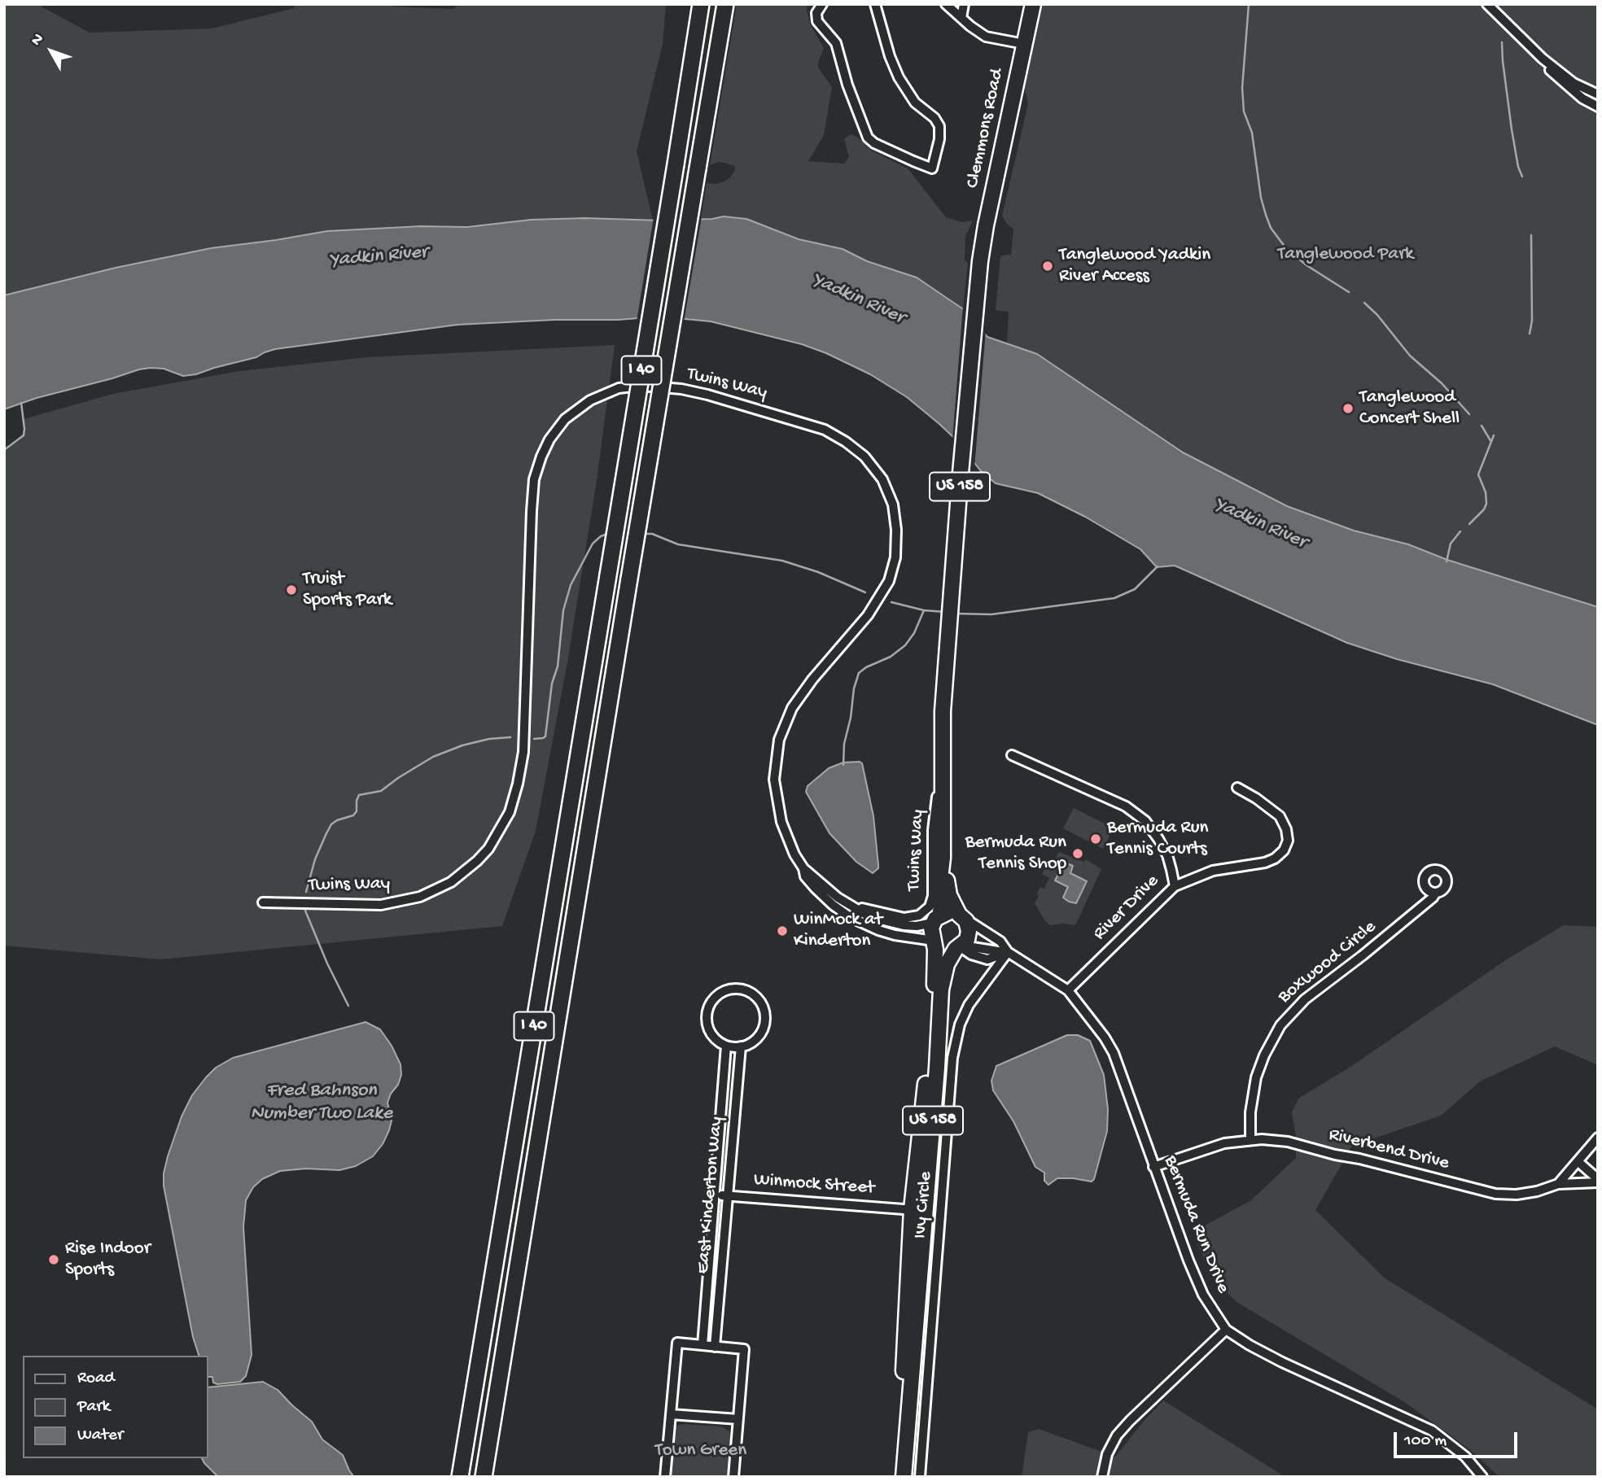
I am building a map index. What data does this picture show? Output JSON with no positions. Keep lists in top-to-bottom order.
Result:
{
  "streets": {
    "highway": ["I 40"],
    "main road": ["Clemmons Road", "US 158"],
    "street": [
      "Twins Way",
      "River Drive",
      "Boxwood Circle",
      "Riverbend Drive",
      "Winmock Street",
      "East Kinderton Way",
      "Ivy Circle",
      "Bermuda Run Drive"
    ]
  },
  "crossings": [
    ["Clemmons Road", "Twins Way"],
    ["Clemmons Road", "US 158"],
    ["Twins Way", "US 158"],
    ["Twins Way", "Bermuda Run Drive"],
    ["US 158", "Winmock Street"],
    ["US 158", "Bermuda Run Drive"],
    ["River Drive", "Bermuda Run Drive"],
    ["Boxwood Circle", "Riverbend Drive"],
    ["Riverbend Drive", "Bermuda Run Drive"],
    ["Winmock Street", "East Kinderton Way"],
    ["Ivy Circle", "Bermuda Run Drive"]
  ],
  "water": ["Yadkin River", "Fred Bahnson Number Two Lake"],
  "parks": ["Tanglewood Park", "Town Green"],
  "places": [
    "Tanglewood Yadkin River Access",
    "Tanglewood Concert Shell",
    "Truist Sports Park",
    "Bermuda Run Tennis Courts",
    "Bermuda Run Tennis Shop",
    "WinMock at Kinderton",
    "Rise Indoor Sports"
  ],
  "legend": ["Road", "Park", "Water"],
  "scale_bar": "100 m",
  "north": "top left"
}
